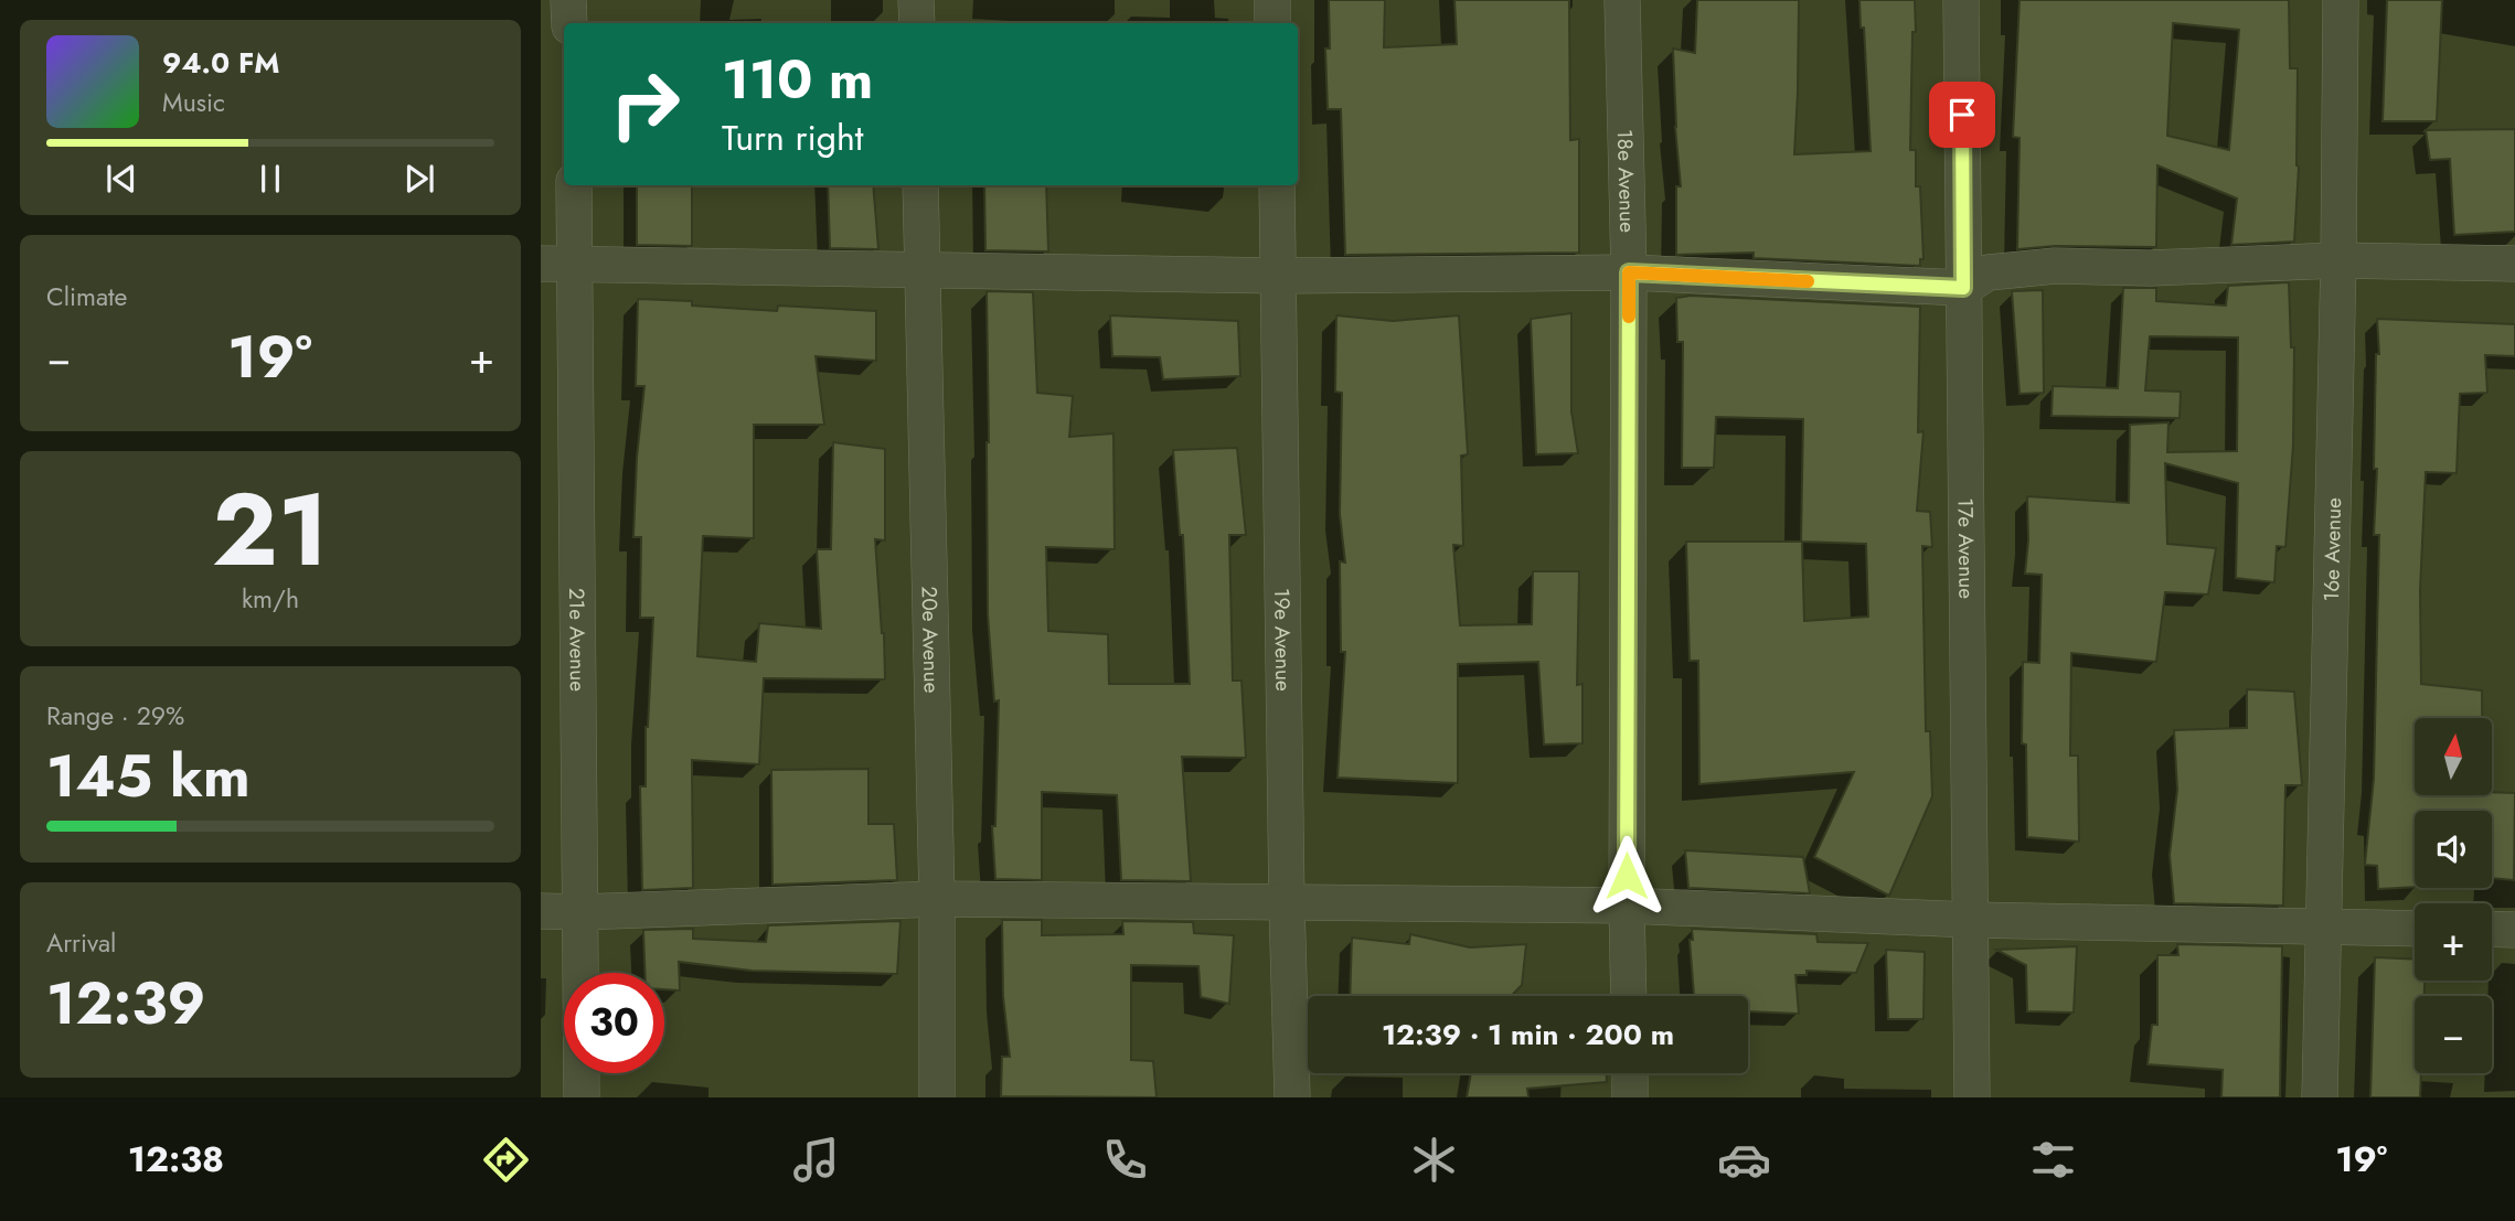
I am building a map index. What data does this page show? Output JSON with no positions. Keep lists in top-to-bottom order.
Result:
{
  "streets": {
    "street": [
      "18e Avenue",
      "17e Avenue",
      "16e Avenue",
      "21e Avenue",
      "20e Avenue",
      "19e Avenue"
    ]
  },
  "north": "top",
  "page": {
    "turn": ["110 m", "Turn right"],
    "song": ["94.0 FM", "Music"],
    "tile": [
      "Climate",
      ["21", "km/h"],
      ["Range · 29%", "145 km"],
      ["Arrival", "12:39"]
    ],
    "heat": ["−", "19°", "+"],
    "map_buttons": ["+", "−"],
    "limit": "30",
    "trip": "12:39 · 1 min · 200 m",
    "tabs": ["12:38", "19°"]
  }
}
